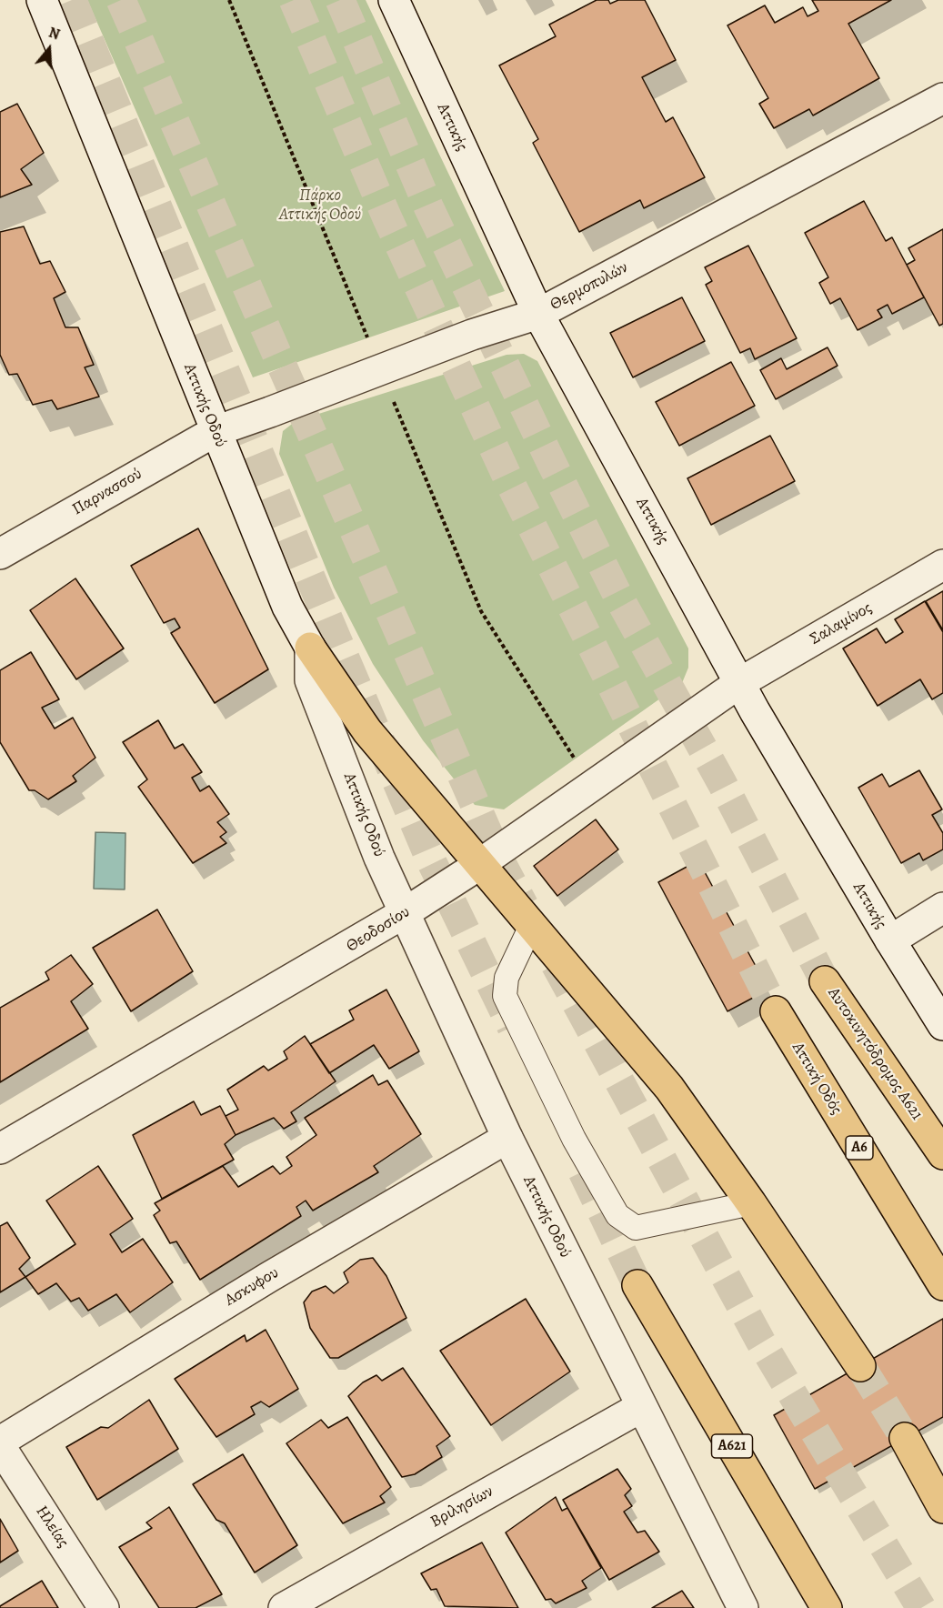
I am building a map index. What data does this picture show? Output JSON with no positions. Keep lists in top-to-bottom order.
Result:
{
  "streets": {
    "highway": [
      "Αυτοκινητόδρομος Α621",
      "Αττική Οδός",
      "Α6",
      "Α621"
    ],
    "street": [
      "Αττικής",
      "Θερμοπυλών",
      "Αττικής Οδού",
      "Παρνασσού",
      "Σαλαμίνος",
      "Θεοδοσίου",
      "Ασκυφου",
      "Βριλησίων",
      "Ηλείας"
    ]
  },
  "crossings": [
    ["Αττικής", "Θερμοπυλών"],
    ["Αττικής", "Σαλαμίνος"],
    ["Αττικής", "Θεοδοσίου"],
    ["Θερμοπυλών", "Αττικής Οδού"],
    ["Θερμοπυλών", "Παρνασσού"],
    ["Αττικής Οδού", "Παρνασσού"],
    ["Αττικής Οδού", "Θεοδοσίου"],
    ["Αττικής Οδού", "Ασκυφου"],
    ["Αττικής Οδού", "Βριλησίων"],
    ["Σαλαμίνος", "Θεοδοσίου"]
  ],
  "parks": ["Πάρκο Αττικής Οδού"],
  "north": "top"
}
